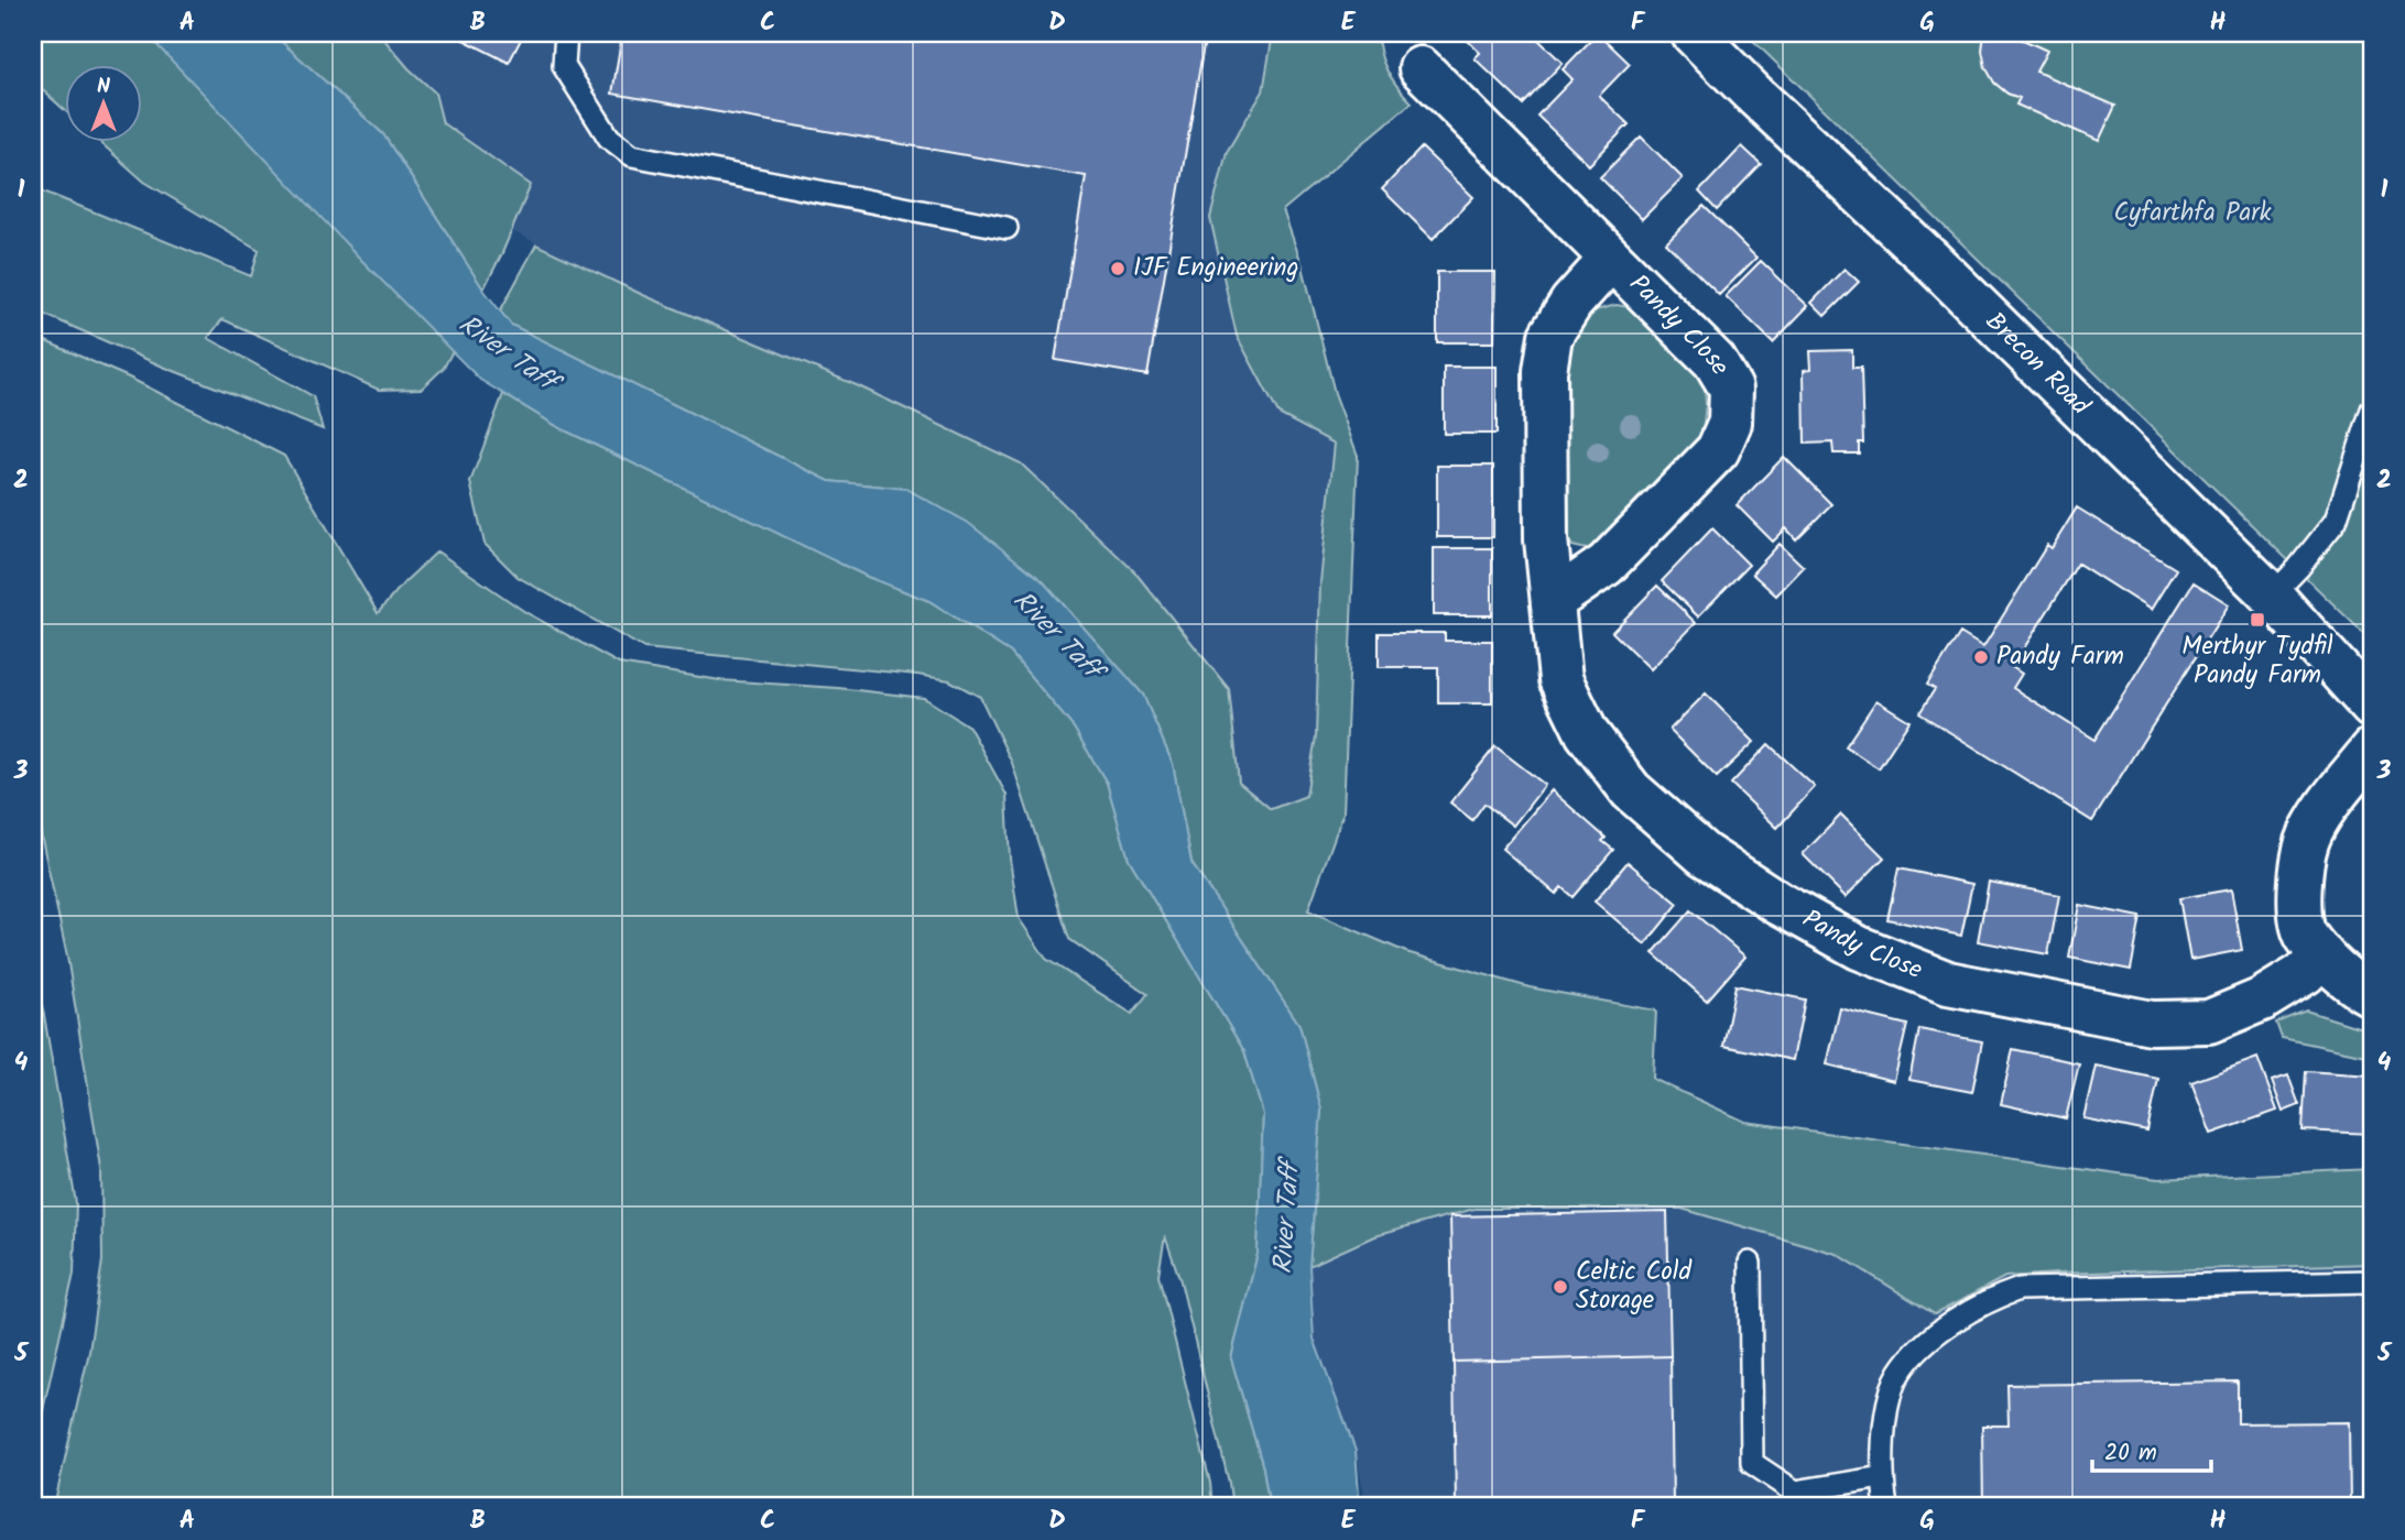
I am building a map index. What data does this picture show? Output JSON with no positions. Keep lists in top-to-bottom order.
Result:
{
  "streets": {
    "street": ["Pandy Close", "Brecon Road"]
  },
  "water": ["River Taff"],
  "parks": ["Cyfarthfa Park"],
  "places": {
    "other": ["IJF Engineering", "Pandy Farm", "Celtic Cold Storage"],
    "transit": ["Merthyr Tydfil Pandy Farm"]
  },
  "scale_bar": "20 m",
  "north": "top",
  "grid": {
    "columns": [
      "A",
      "B",
      "C",
      "D",
      "E",
      "F",
      "G",
      "H"
    ],
    "rows": [
      "1",
      "2",
      "3",
      "4",
      "5"
    ]
  }
}
